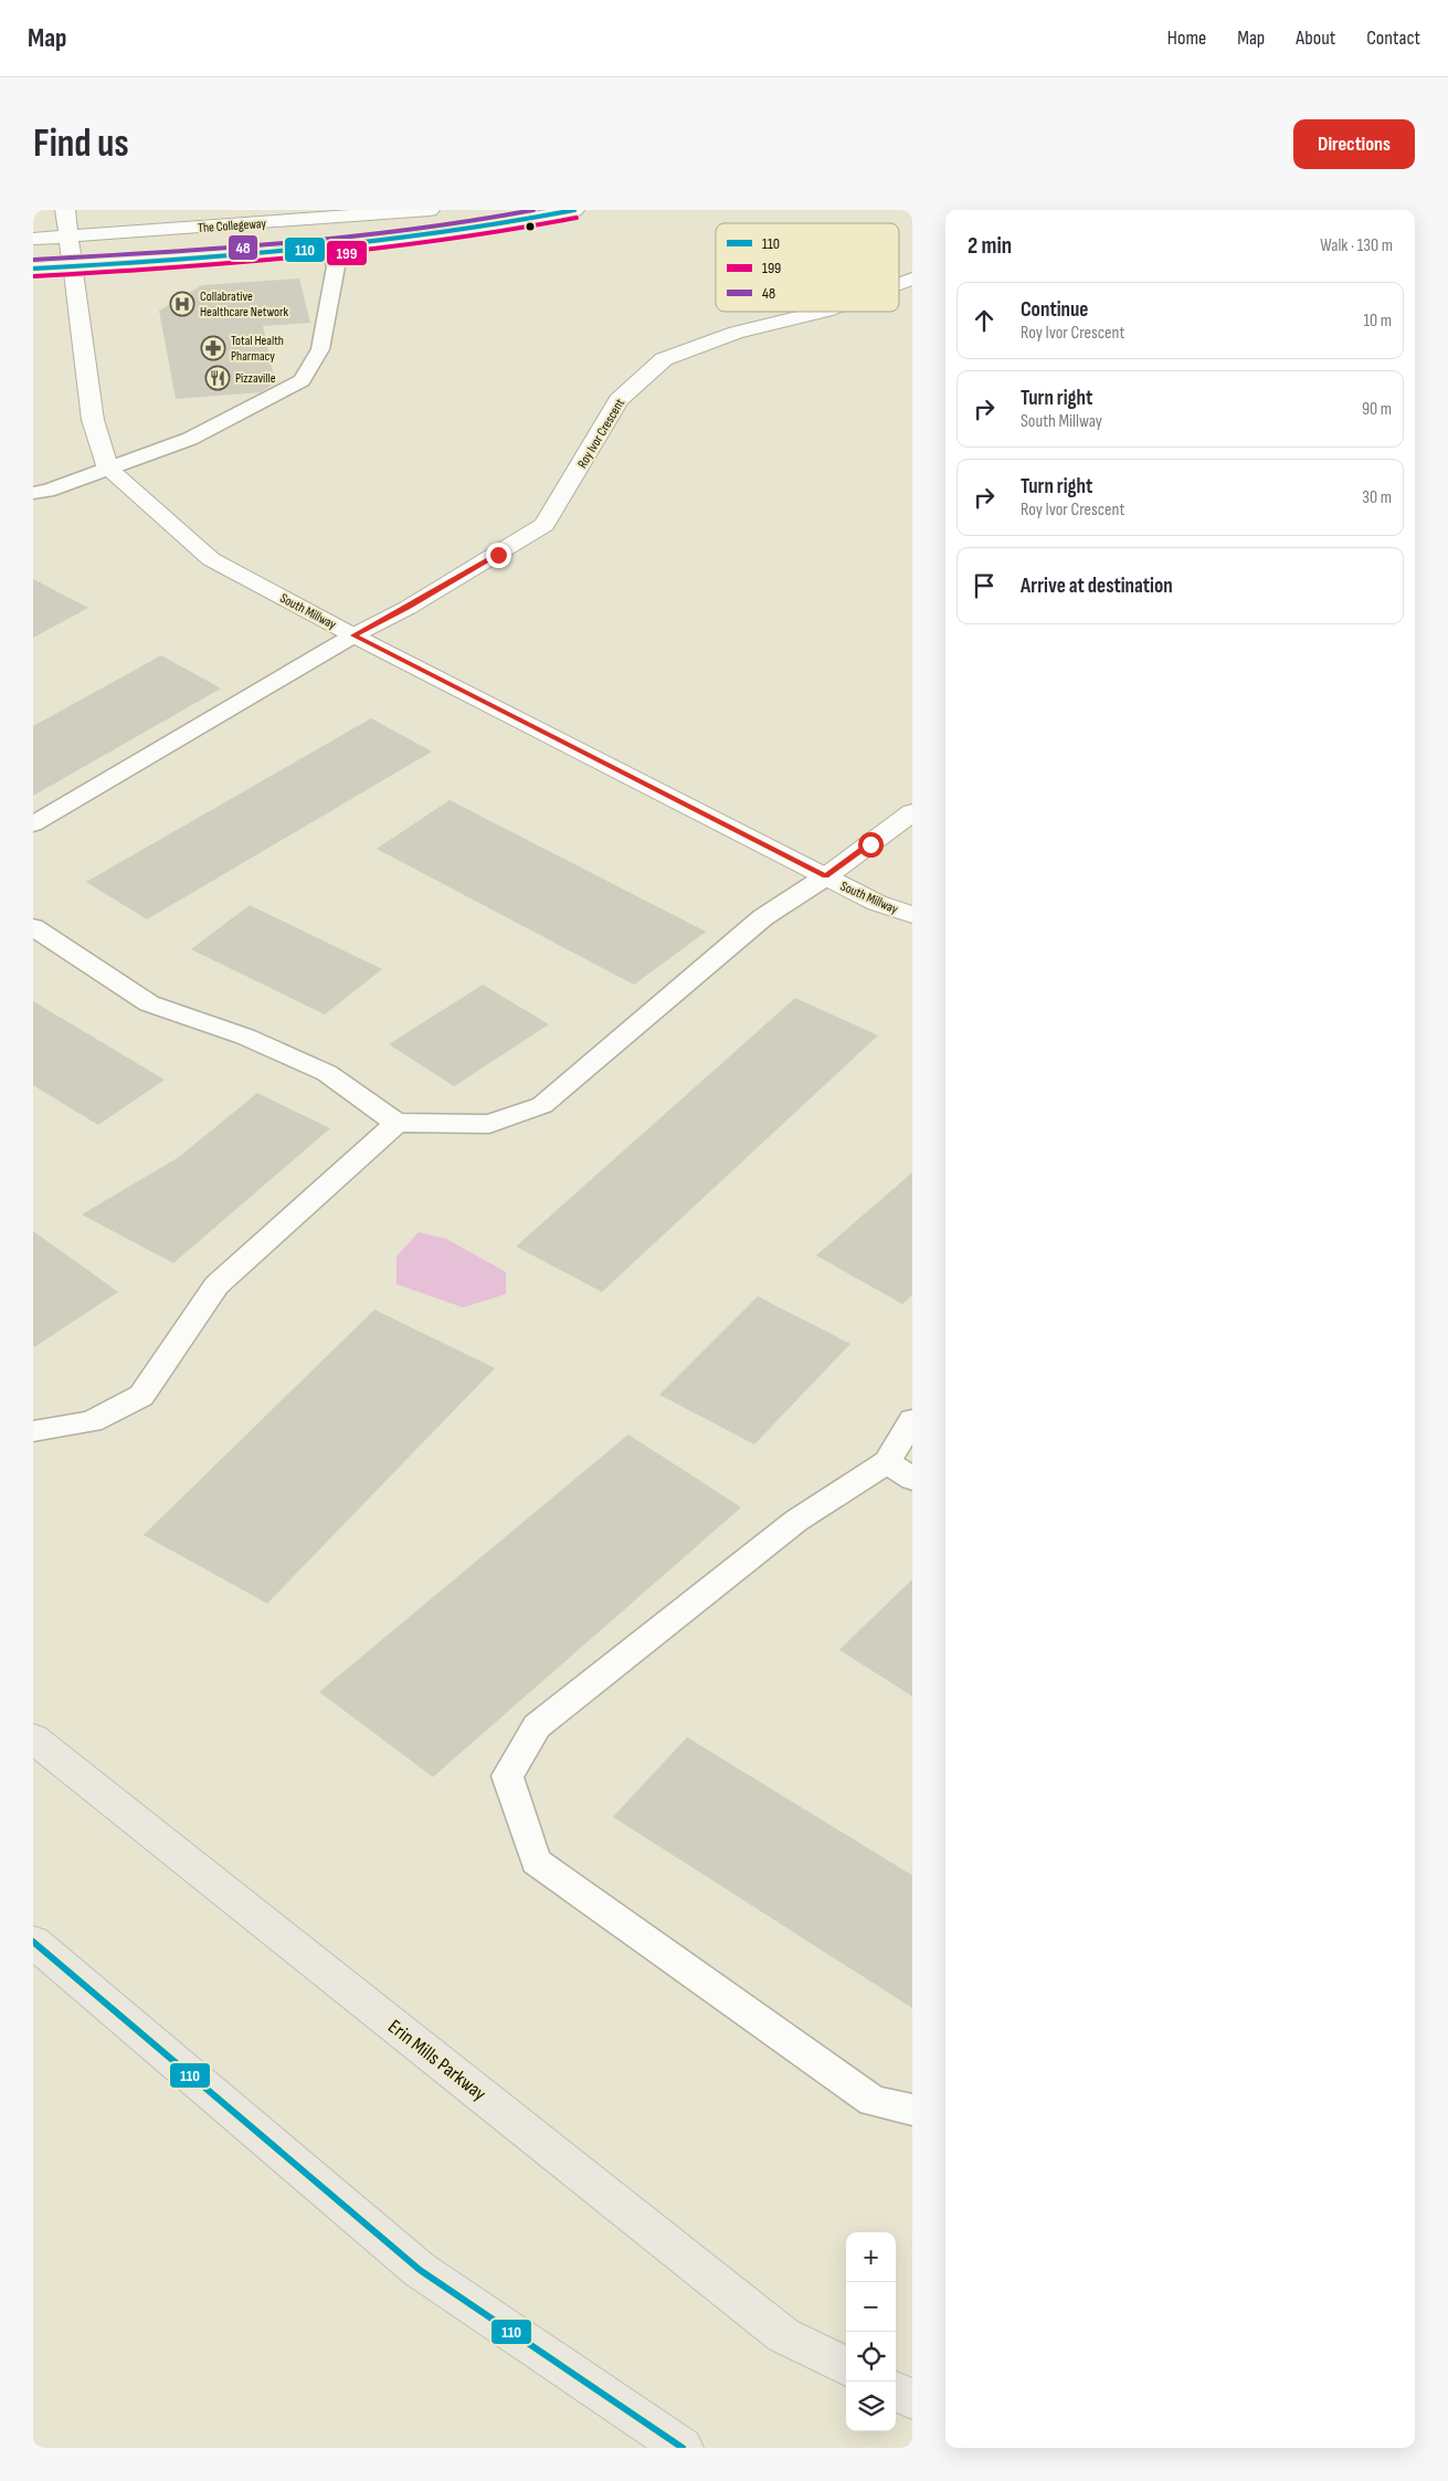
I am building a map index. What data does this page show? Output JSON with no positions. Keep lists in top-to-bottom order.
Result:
{
  "streets": {
    "main road": ["Erin Mills Parkway"],
    "street": ["The Collegeway", "Roy Ivor Crescent", "South Millway"]
  },
  "crossings": [
    ["Roy Ivor Crescent", "South Millway"]
  ],
  "places": {
    "hospital": ["Collabrative Healthcare Network"],
    "pharmacy": ["Total Health Pharmacy"],
    "restaurant": ["Pizzaville"]
  },
  "lines": ["transit line 110", "transit line 48", "transit line 199"],
  "legend": ["110", "199", "48"],
  "page": {
    "header": "Map",
    "nav": [
      "Home",
      "Map",
      "About",
      "Contact"
    ],
    "buttons": "Directions",
    "title": "Find us",
    "heading": ["2 min", "Walk · 130 m"],
    "list": [
      ["Continue", "Roy Ivor Crescent", "10 m"],
      ["Turn right", "South Millway", "90 m"],
      ["Turn right", "Roy Ivor Crescent", "30 m"],
      "Arrive at destination"
    ],
    "map_buttons": ["+", "−"]
  }
}
